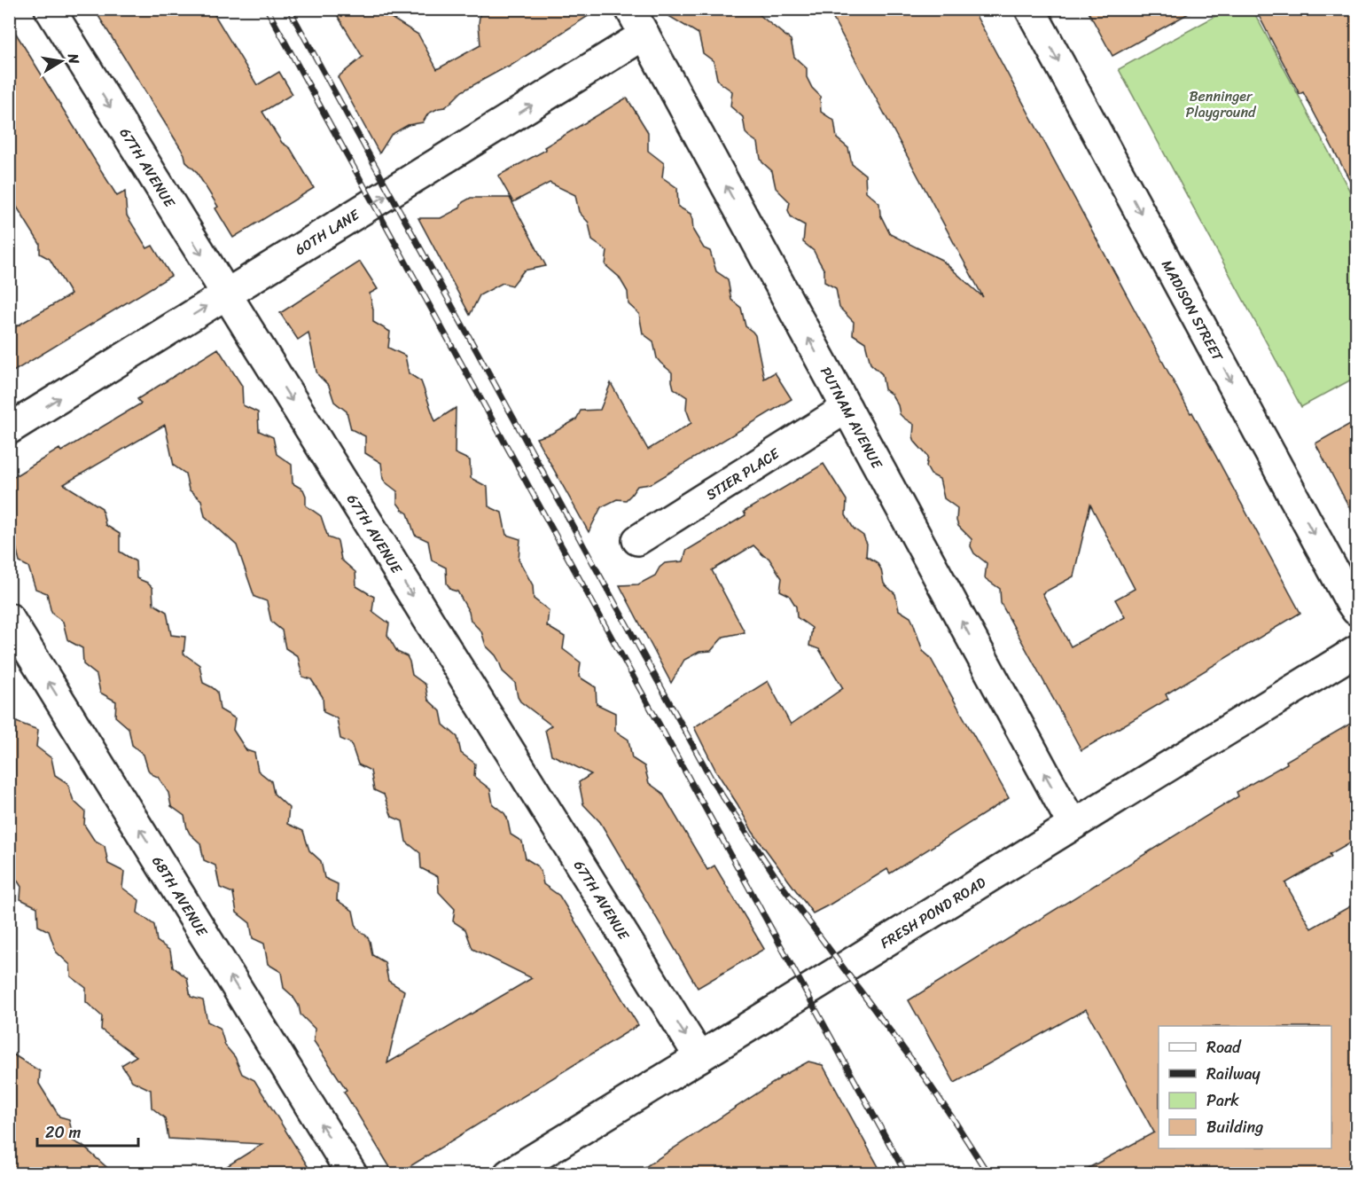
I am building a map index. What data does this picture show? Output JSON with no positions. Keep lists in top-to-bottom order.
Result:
{
  "streets": {
    "street": [
      "67TH AVENUE",
      "60TH LANE",
      "MADISON STREET",
      "PUTNAM AVENUE",
      "STIER PLACE",
      "68TH AVENUE",
      "FRESH POND ROAD"
    ]
  },
  "crossings": [
    ["67TH AVENUE", "60TH LANE"],
    ["67TH AVENUE", "FRESH POND ROAD"],
    ["60TH LANE", "PUTNAM AVENUE"],
    ["PUTNAM AVENUE", "STIER PLACE"],
    ["PUTNAM AVENUE", "FRESH POND ROAD"]
  ],
  "one_way": [
    "67TH AVENUE",
    "60TH LANE",
    "MADISON STREET",
    "PUTNAM AVENUE",
    "68TH AVENUE"
  ],
  "parks": ["Benninger Playground"],
  "legend": [
    "Road",
    "Railway",
    "Park",
    "Building"
  ],
  "scale_bar": "20 m",
  "north": "right"
}
